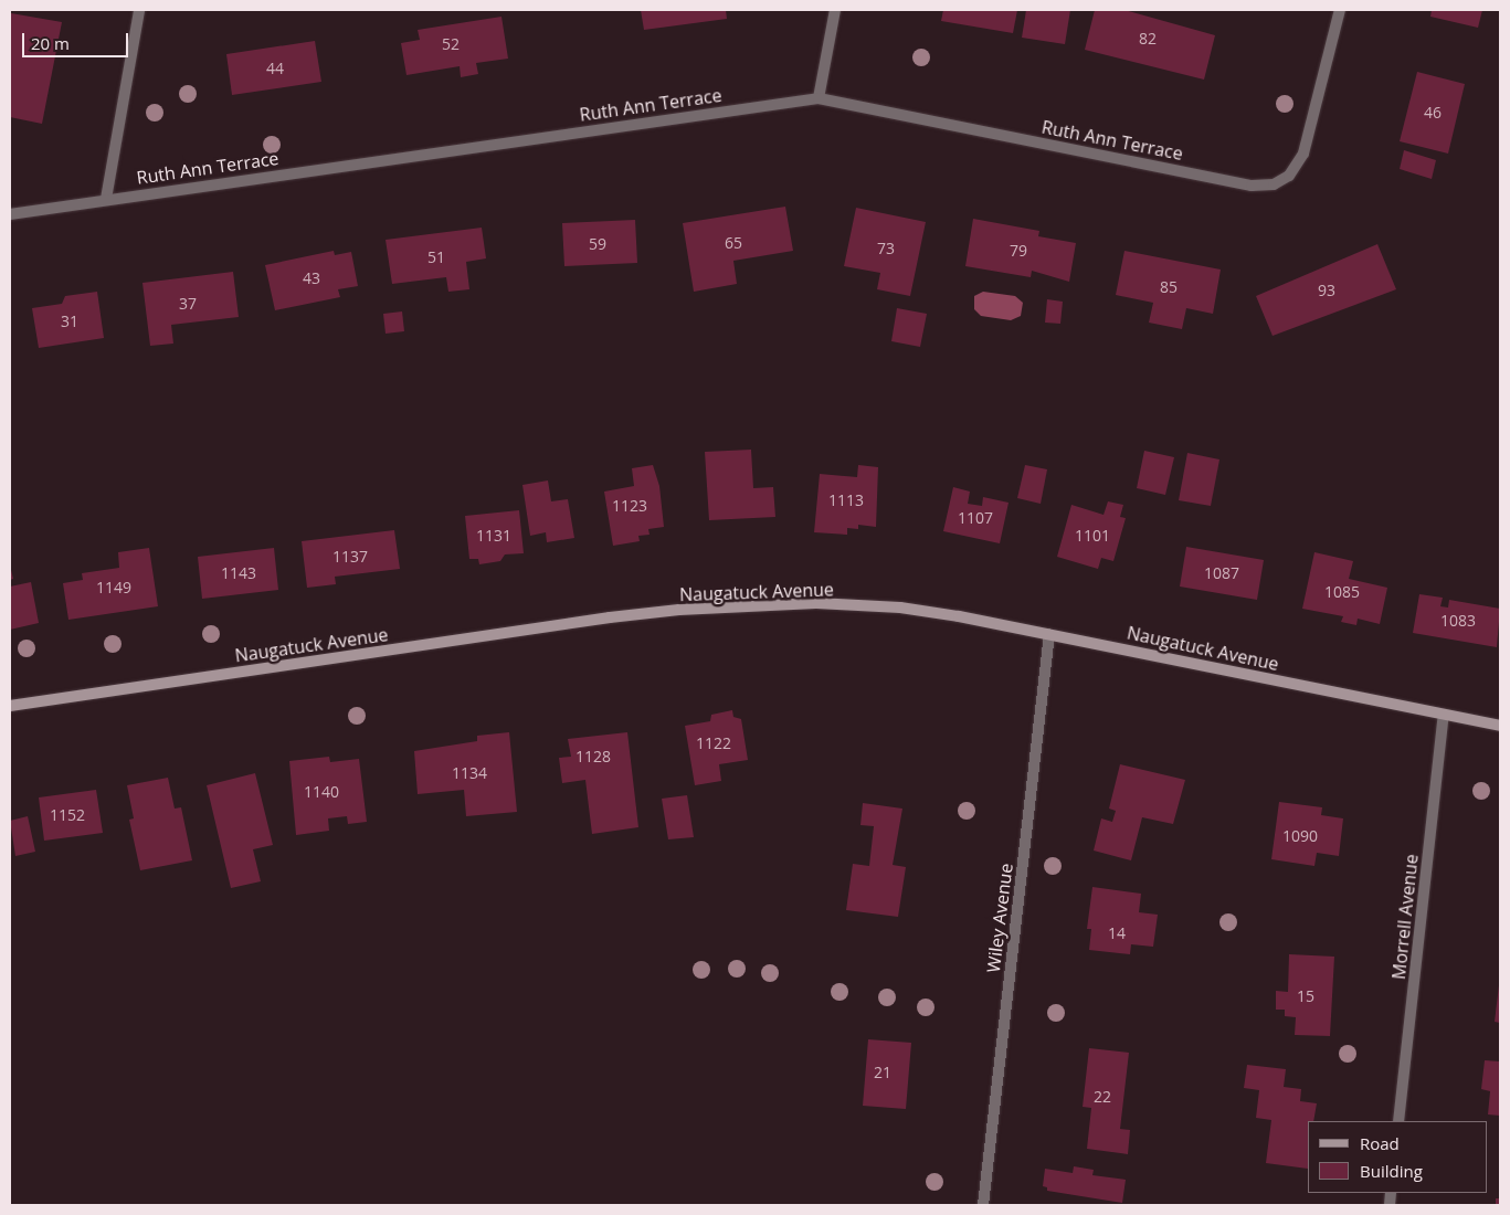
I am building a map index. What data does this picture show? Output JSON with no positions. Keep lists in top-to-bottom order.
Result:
{
  "streets": {
    "main road": ["Naugatuck Avenue"],
    "street": ["Ruth Ann Terrace", "Morrell Avenue", "Wiley Avenue"]
  },
  "crossings": [
    ["Naugatuck Avenue", "Morrell Avenue"],
    ["Naugatuck Avenue", "Wiley Avenue"]
  ],
  "house_numbers": [
    "82",
    "52",
    "44",
    "46",
    "65",
    "59",
    "73",
    "79",
    "51",
    "43",
    "85",
    "93",
    "37",
    "31",
    "1113",
    "1123",
    "1107",
    "1131",
    "1101",
    "1137",
    "1143",
    "1087",
    "1149",
    "1085",
    "1083",
    "1122",
    "1128",
    "1134",
    "1140",
    "1152",
    "1090",
    "14",
    "15",
    "21",
    "22"
  ],
  "legend": ["Road", "Building"],
  "scale_bar": "20 m"
}
